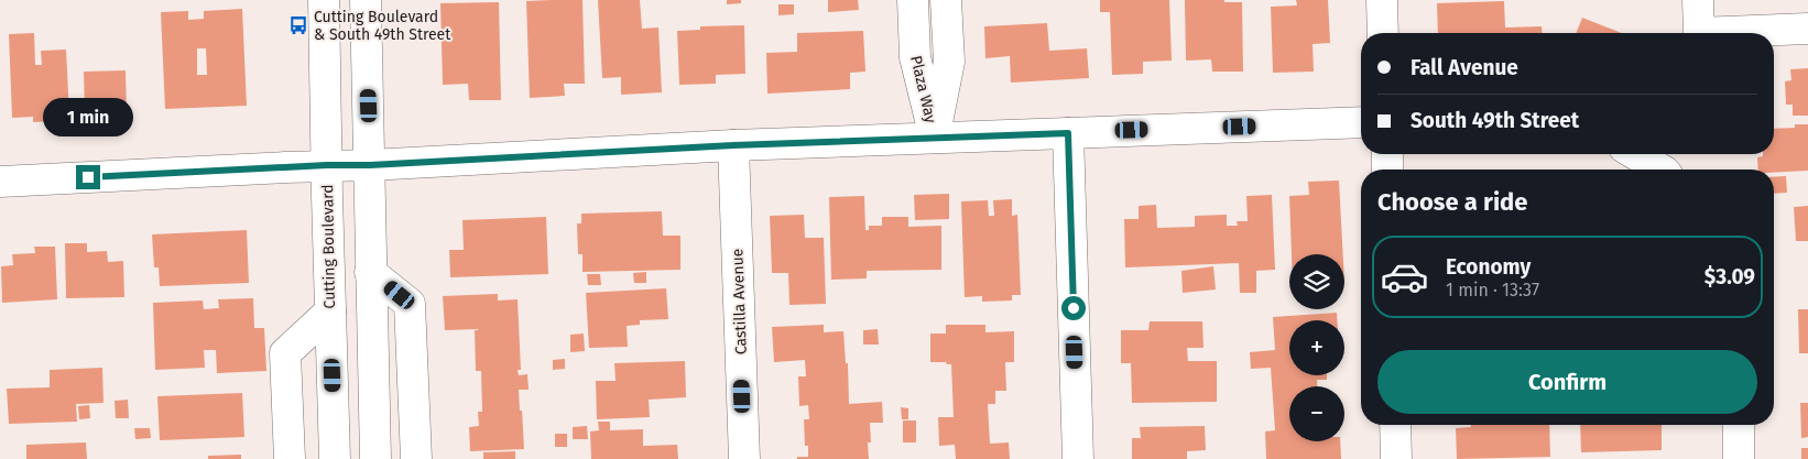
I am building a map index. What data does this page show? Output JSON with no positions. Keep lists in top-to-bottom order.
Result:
{
  "streets": {
    "street": ["Plaza Way", "Cutting Boulevard", "Castilla Avenue"]
  },
  "places": {
    "bus stop": ["Cutting Boulevard & South 49th Street"]
  },
  "page": {
    "banner": ["Fall Avenue", "South 49th Street"],
    "bubble": "1 min",
    "heading": "Choose a ride",
    "list": [
      {
        "name": "Economy",
        "note": "1 min · 13:37",
        "value": "$3.09"
      }
    ],
    "map_buttons": ["+", "−"],
    "buttons": "Confirm"
  }
}
